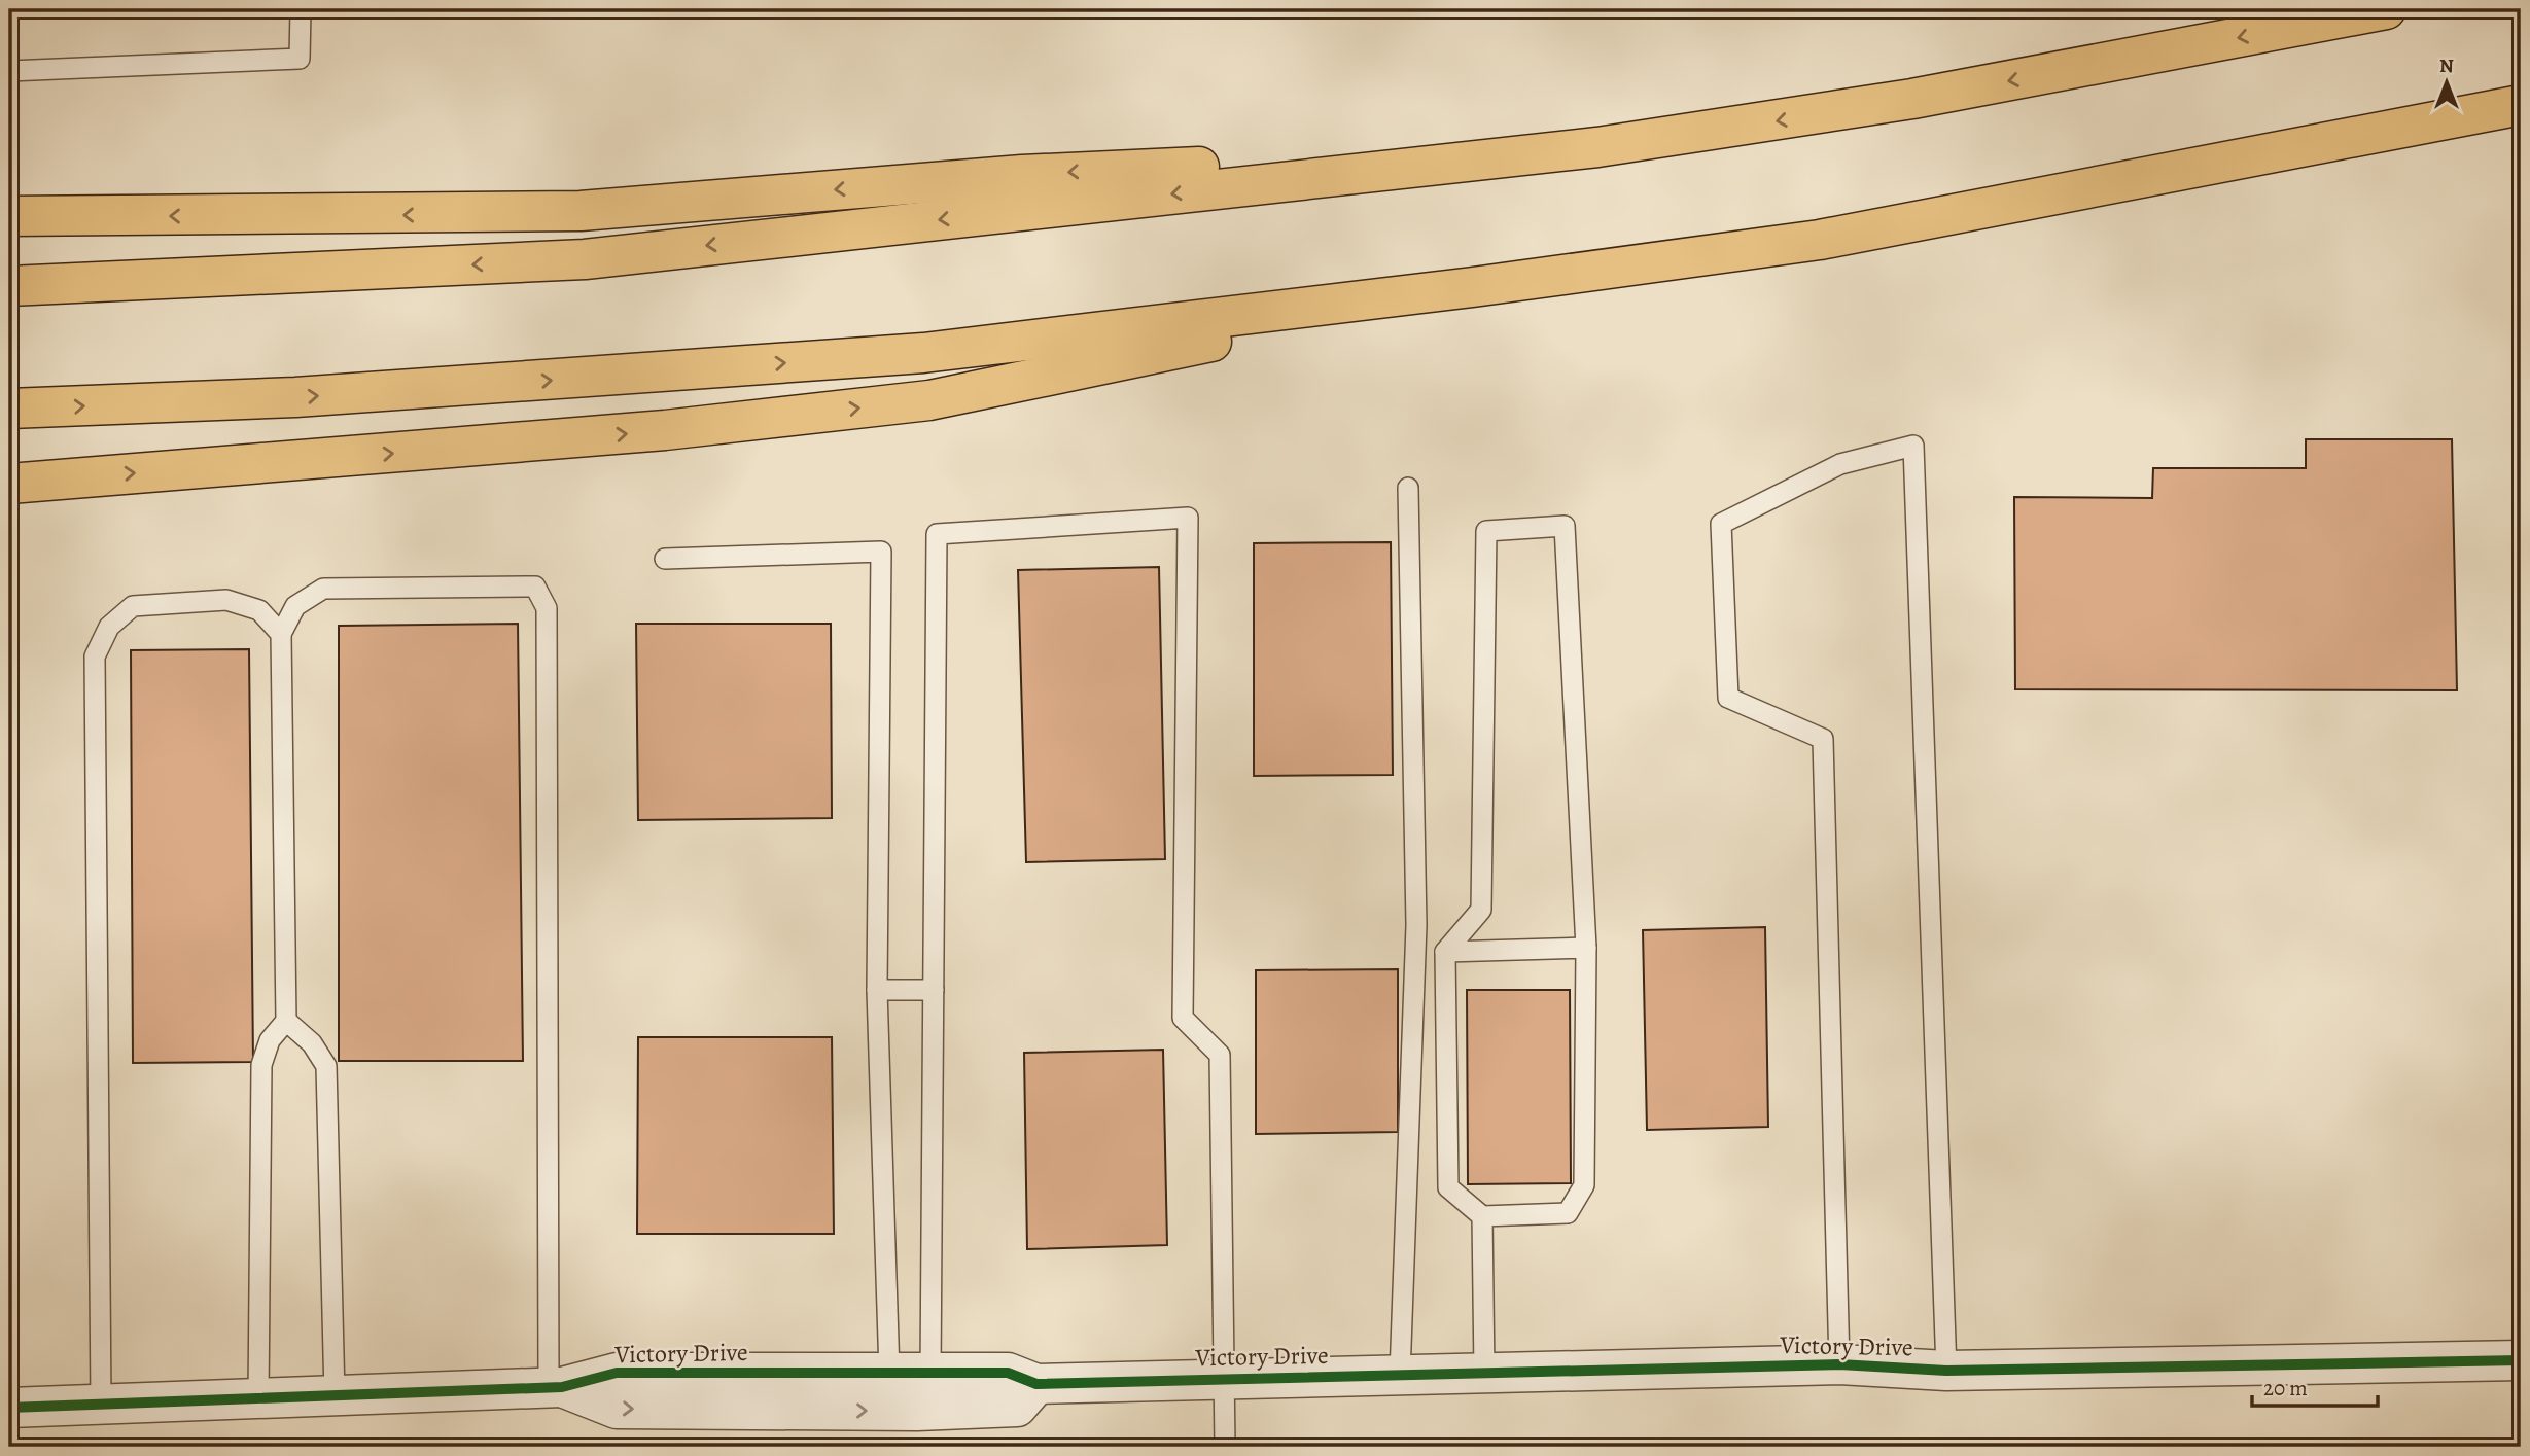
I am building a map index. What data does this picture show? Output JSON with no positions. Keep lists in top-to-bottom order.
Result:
{
  "streets": {
    "street": ["Victory Drive"]
  },
  "scale_bar": "20 m",
  "north": "top"
}
